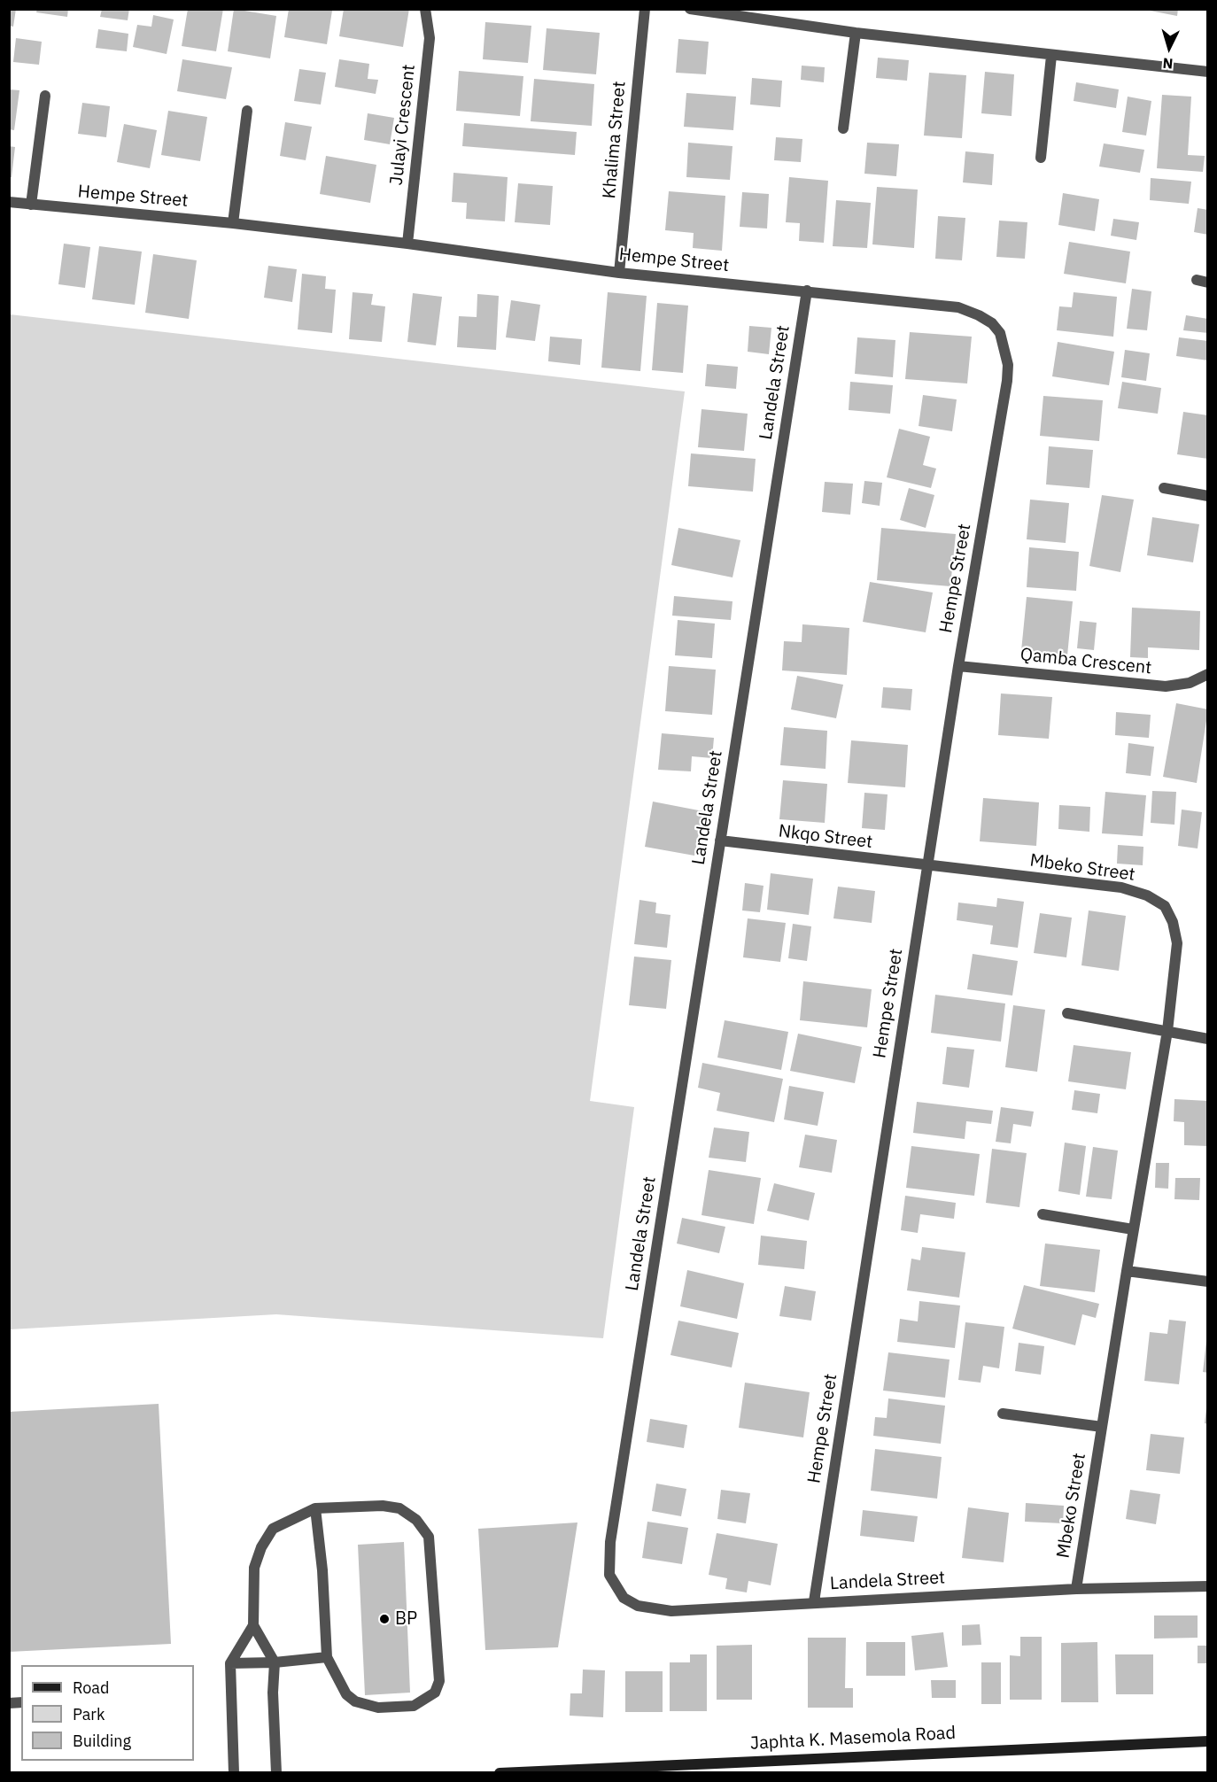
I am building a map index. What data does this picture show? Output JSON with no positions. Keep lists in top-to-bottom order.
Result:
{
  "streets": {
    "main road": ["Japhta K. Masemola Road"],
    "street": [
      "Julayi Crescent",
      "Khalima Street",
      "Hempe Street",
      "Landela Street",
      "Qamba Crescent",
      "Nkqo Street",
      "Mbeko Street"
    ]
  },
  "crossings": [
    ["Julayi Crescent", "Hempe Street"],
    ["Khalima Street", "Hempe Street"],
    ["Hempe Street", "Landela Street"],
    ["Hempe Street", "Qamba Crescent"],
    ["Hempe Street", "Nkqo Street"],
    ["Hempe Street", "Mbeko Street"],
    ["Landela Street", "Nkqo Street"],
    ["Landela Street", "Mbeko Street"],
    ["Nkqo Street", "Mbeko Street"]
  ],
  "places": ["BP"],
  "legend": ["Road", "Park", "Building"],
  "north": "bottom"
}
